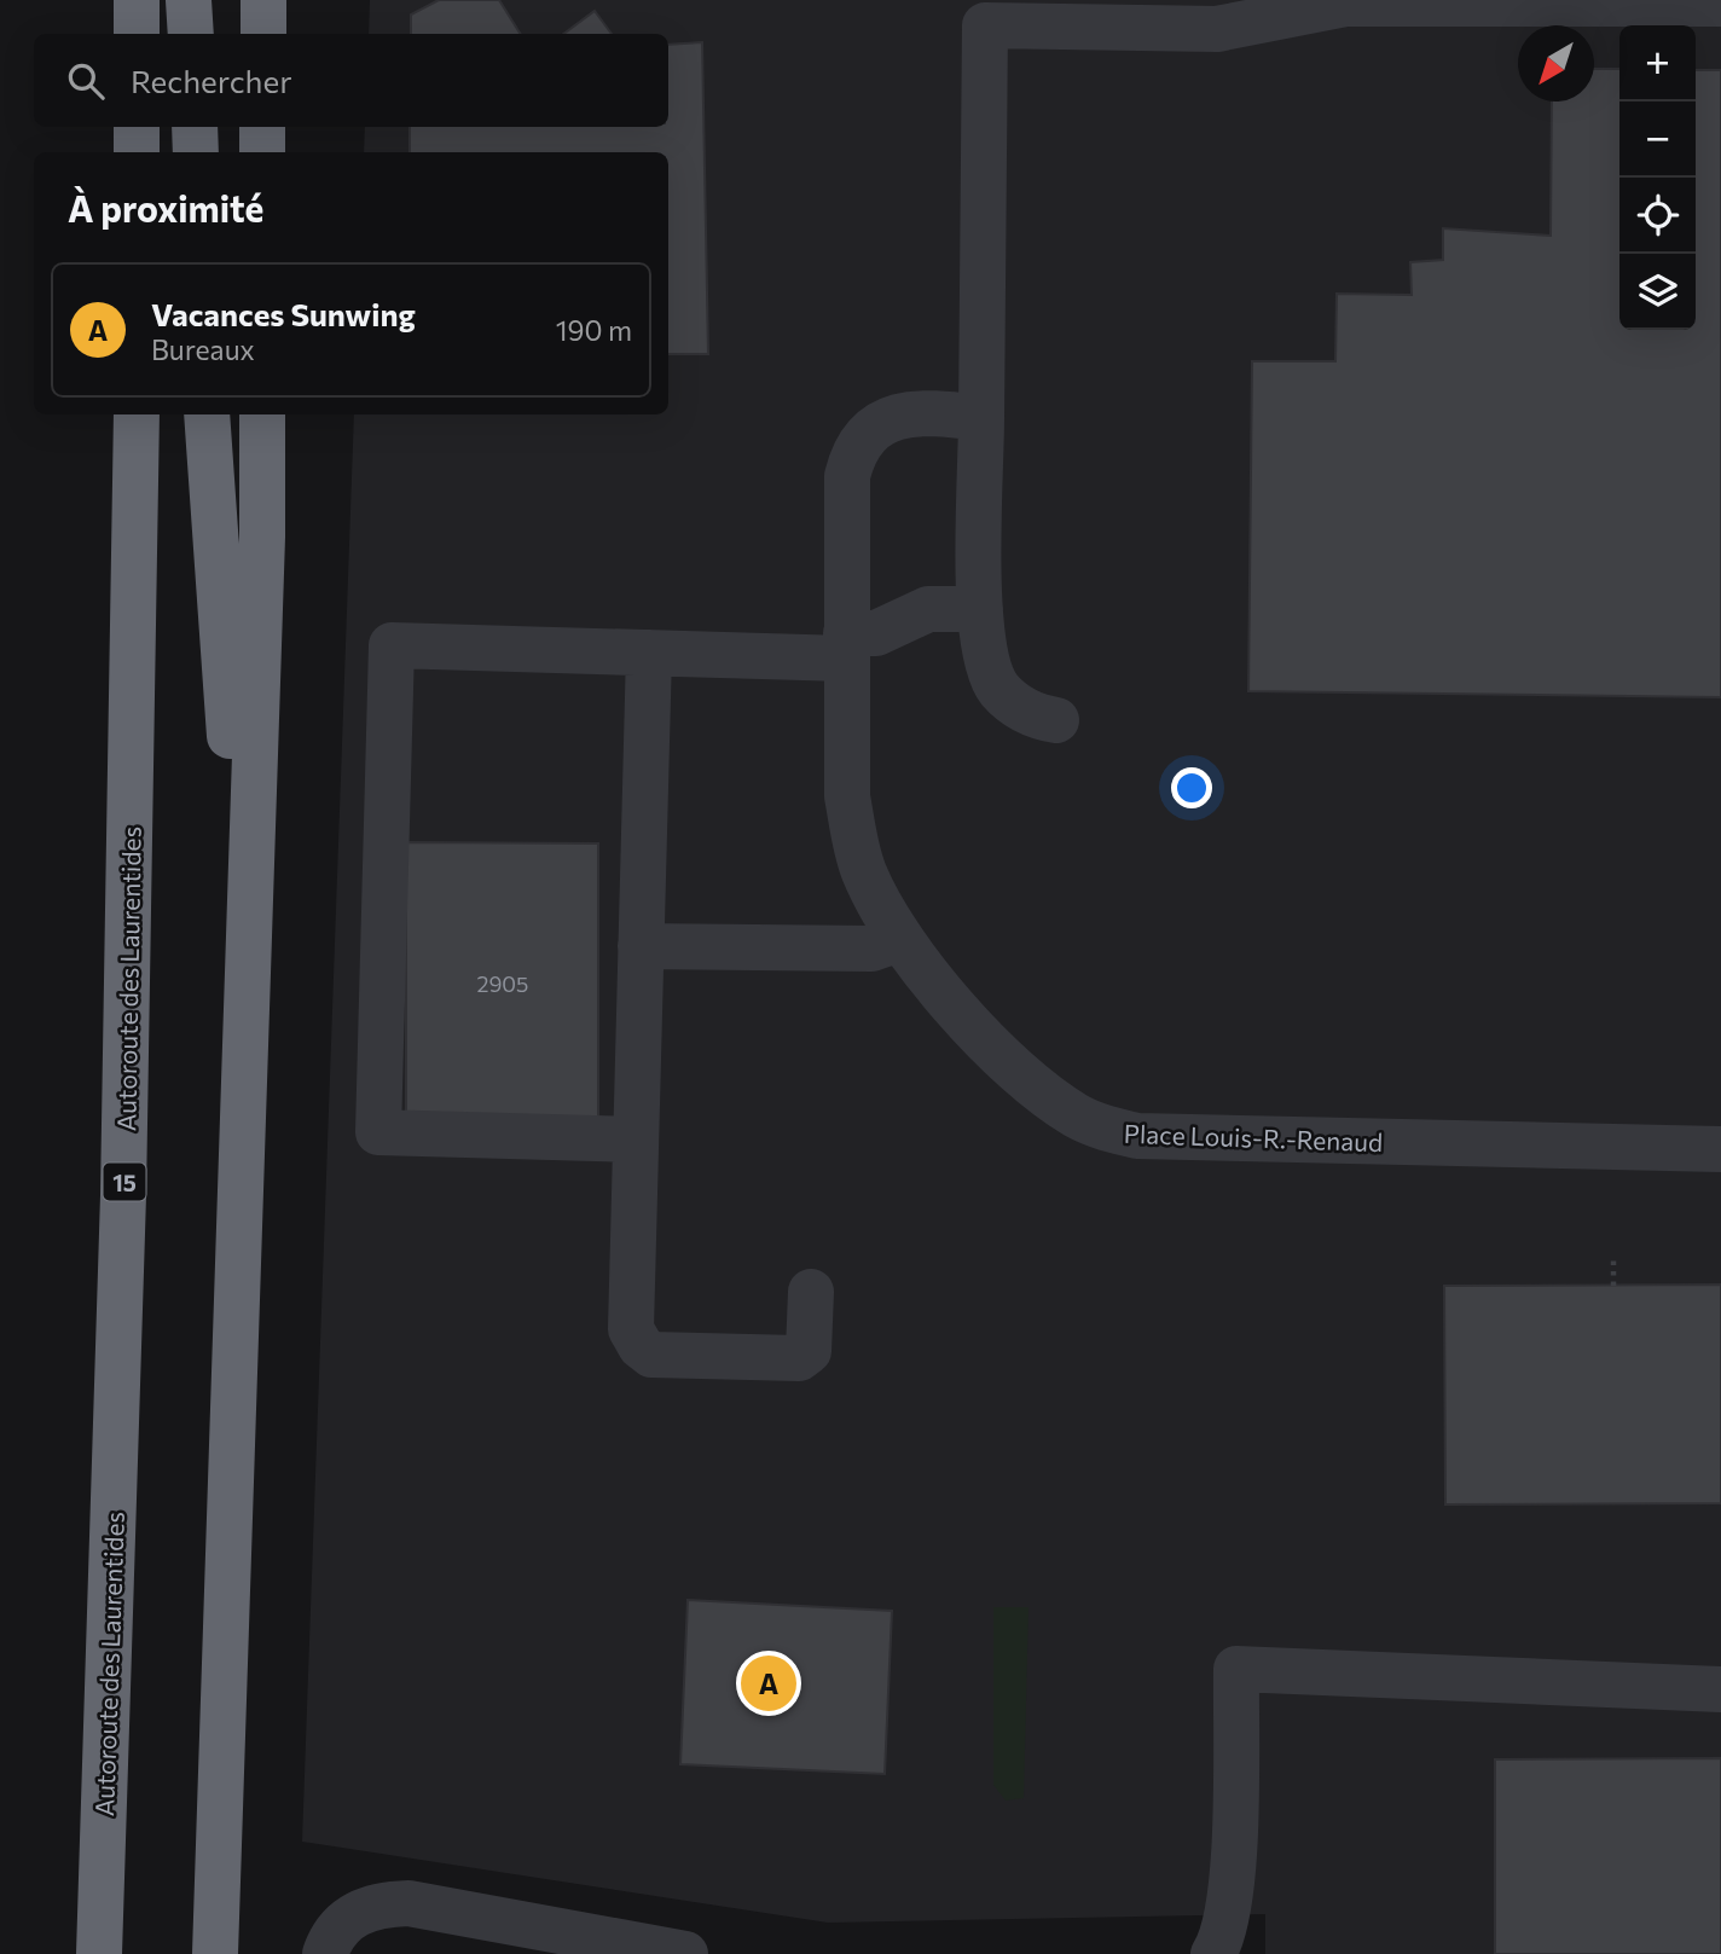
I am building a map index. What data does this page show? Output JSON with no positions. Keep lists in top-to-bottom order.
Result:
{
  "streets": {
    "highway": ["Autoroute des Laurentides", "15"],
    "street": ["Place Louis-R.-Renaud"]
  },
  "house_numbers": ["2905"],
  "north": "bottom left",
  "page": {
    "map_buttons": ["+", "−"],
    "search": "Rechercher",
    "heading": "À proximité",
    "list": [
      {
        "mark": "A",
        "name": "Vacances Sunwing",
        "note": "Bureaux",
        "value": "190 m"
      }
    ],
    "pins": "A"
  }
}
